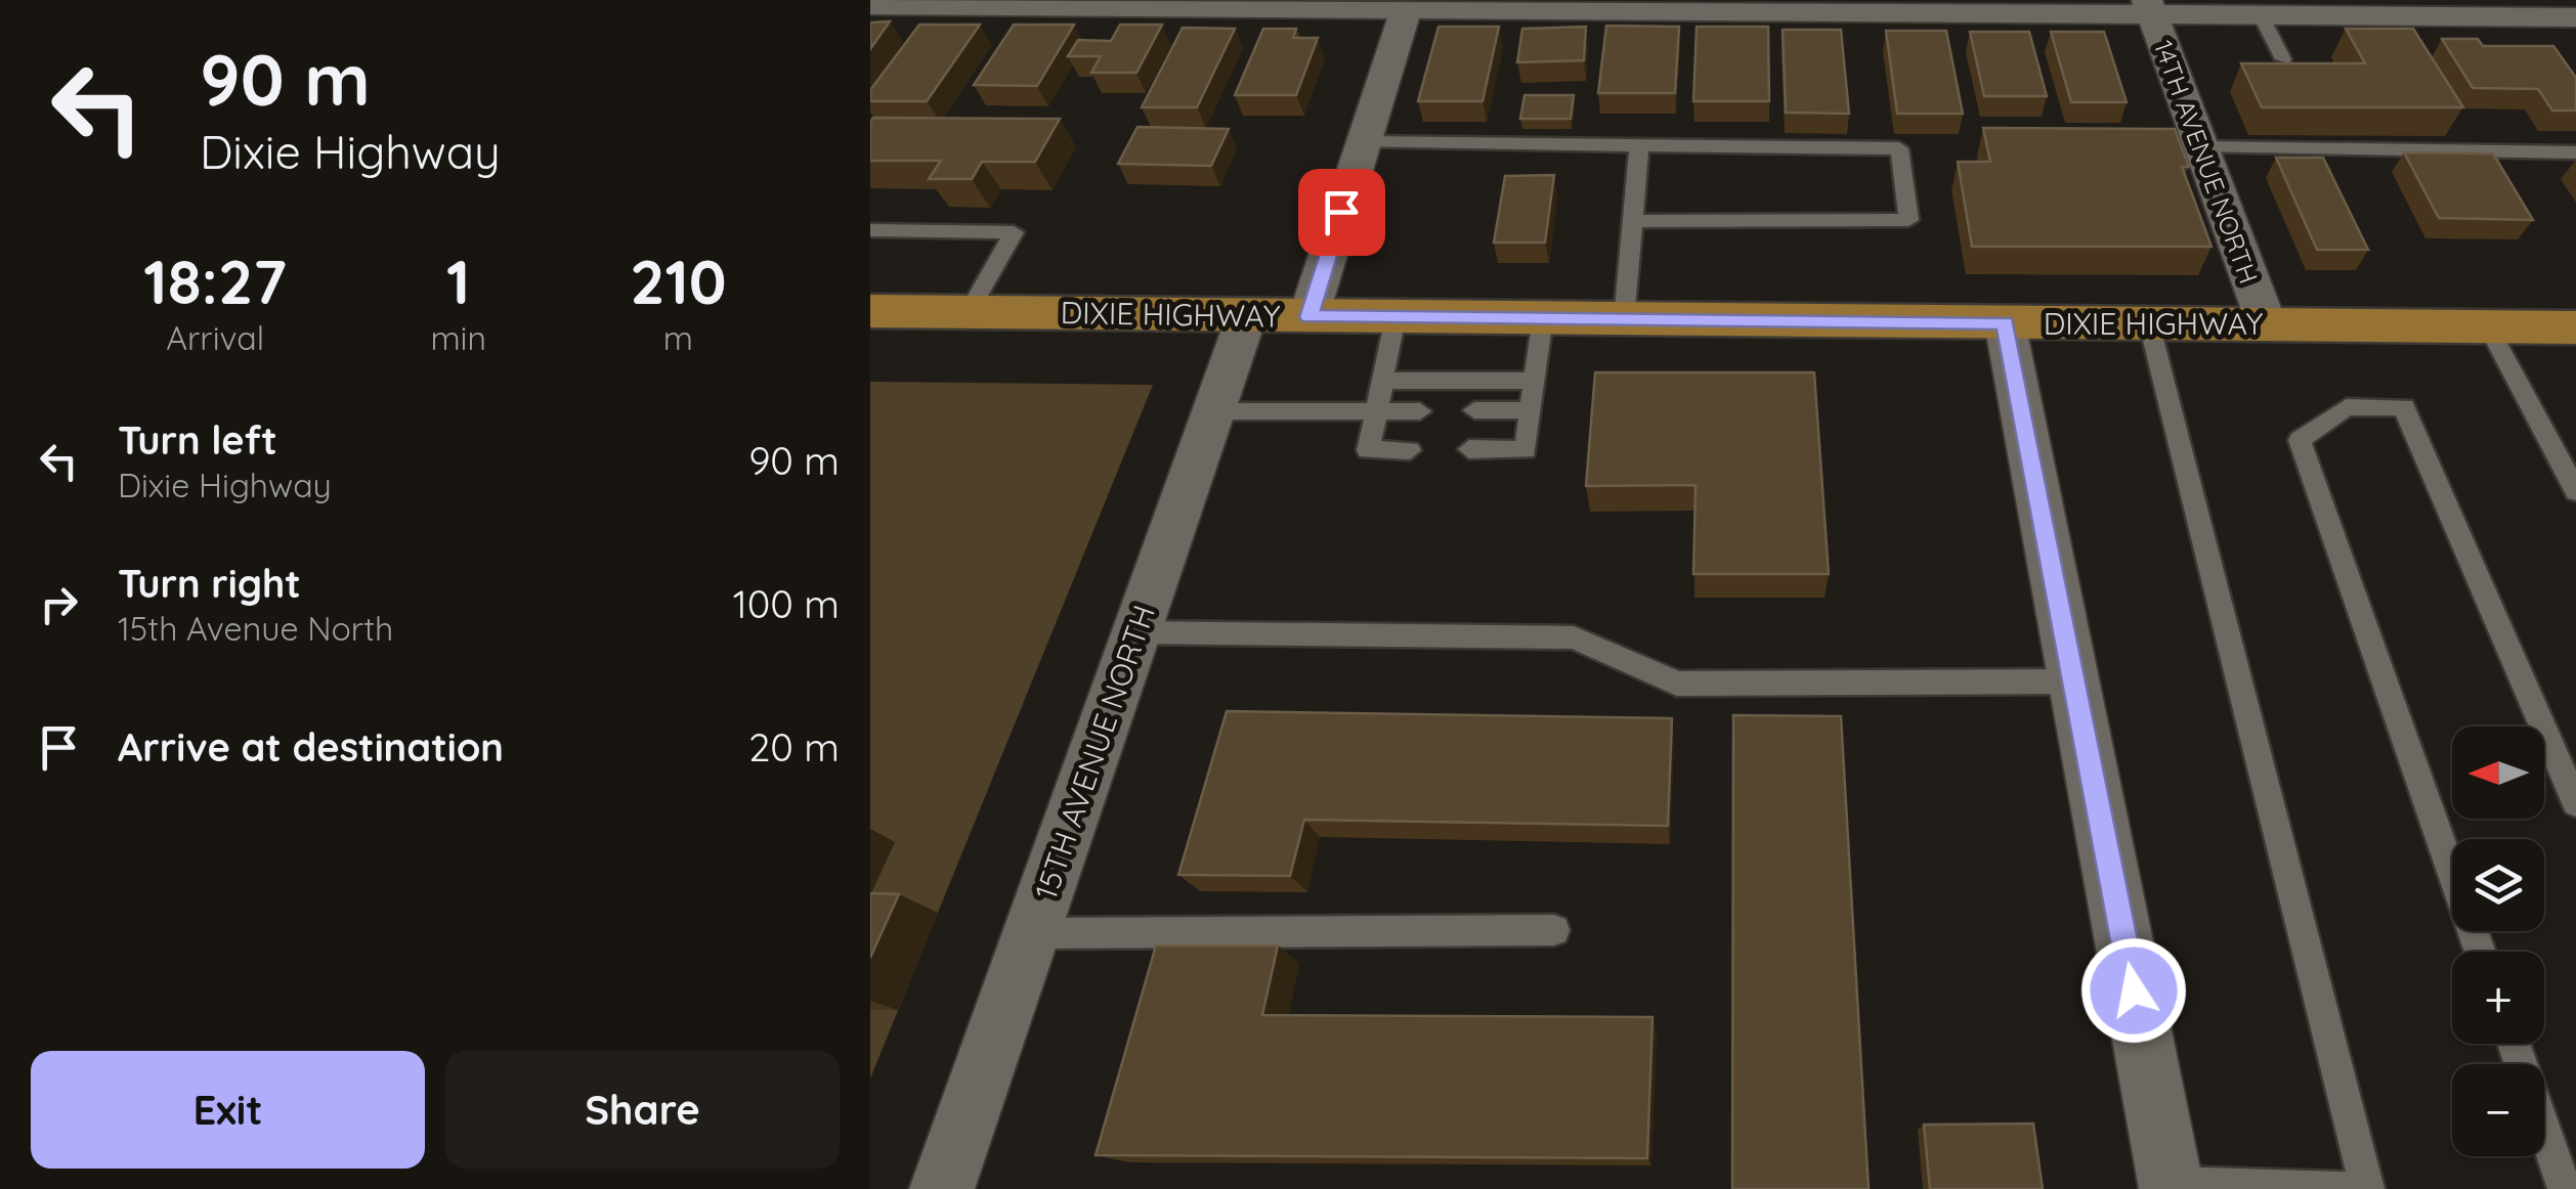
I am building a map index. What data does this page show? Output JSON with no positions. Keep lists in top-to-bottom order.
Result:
{
  "streets": {
    "main road": ["DIXIE HIGHWAY"],
    "street": ["14TH AVENUE NORTH", "15TH AVENUE NORTH"]
  },
  "crossings": [
    ["14TH AVENUE NORTH", "DIXIE HIGHWAY"],
    ["DIXIE HIGHWAY", "15TH AVENUE NORTH"]
  ],
  "north": "left",
  "page": {
    "turn": ["90 m", "Dixie Highway"],
    "eta": [
      "18:27",
      "Arrival",
      "1",
      "min",
      "210",
      "m"
    ],
    "list": [
      {
        "name": "Turn left",
        "note": "Dixie Highway",
        "value": "90 m"
      },
      {
        "name": "Turn right",
        "note": "15th Avenue North",
        "value": "100 m"
      },
      {
        "name": "Arrive at destination",
        "value": "20 m"
      }
    ],
    "map_buttons": ["+", "−"],
    "buttons": ["Exit", "Share"]
  }
}
